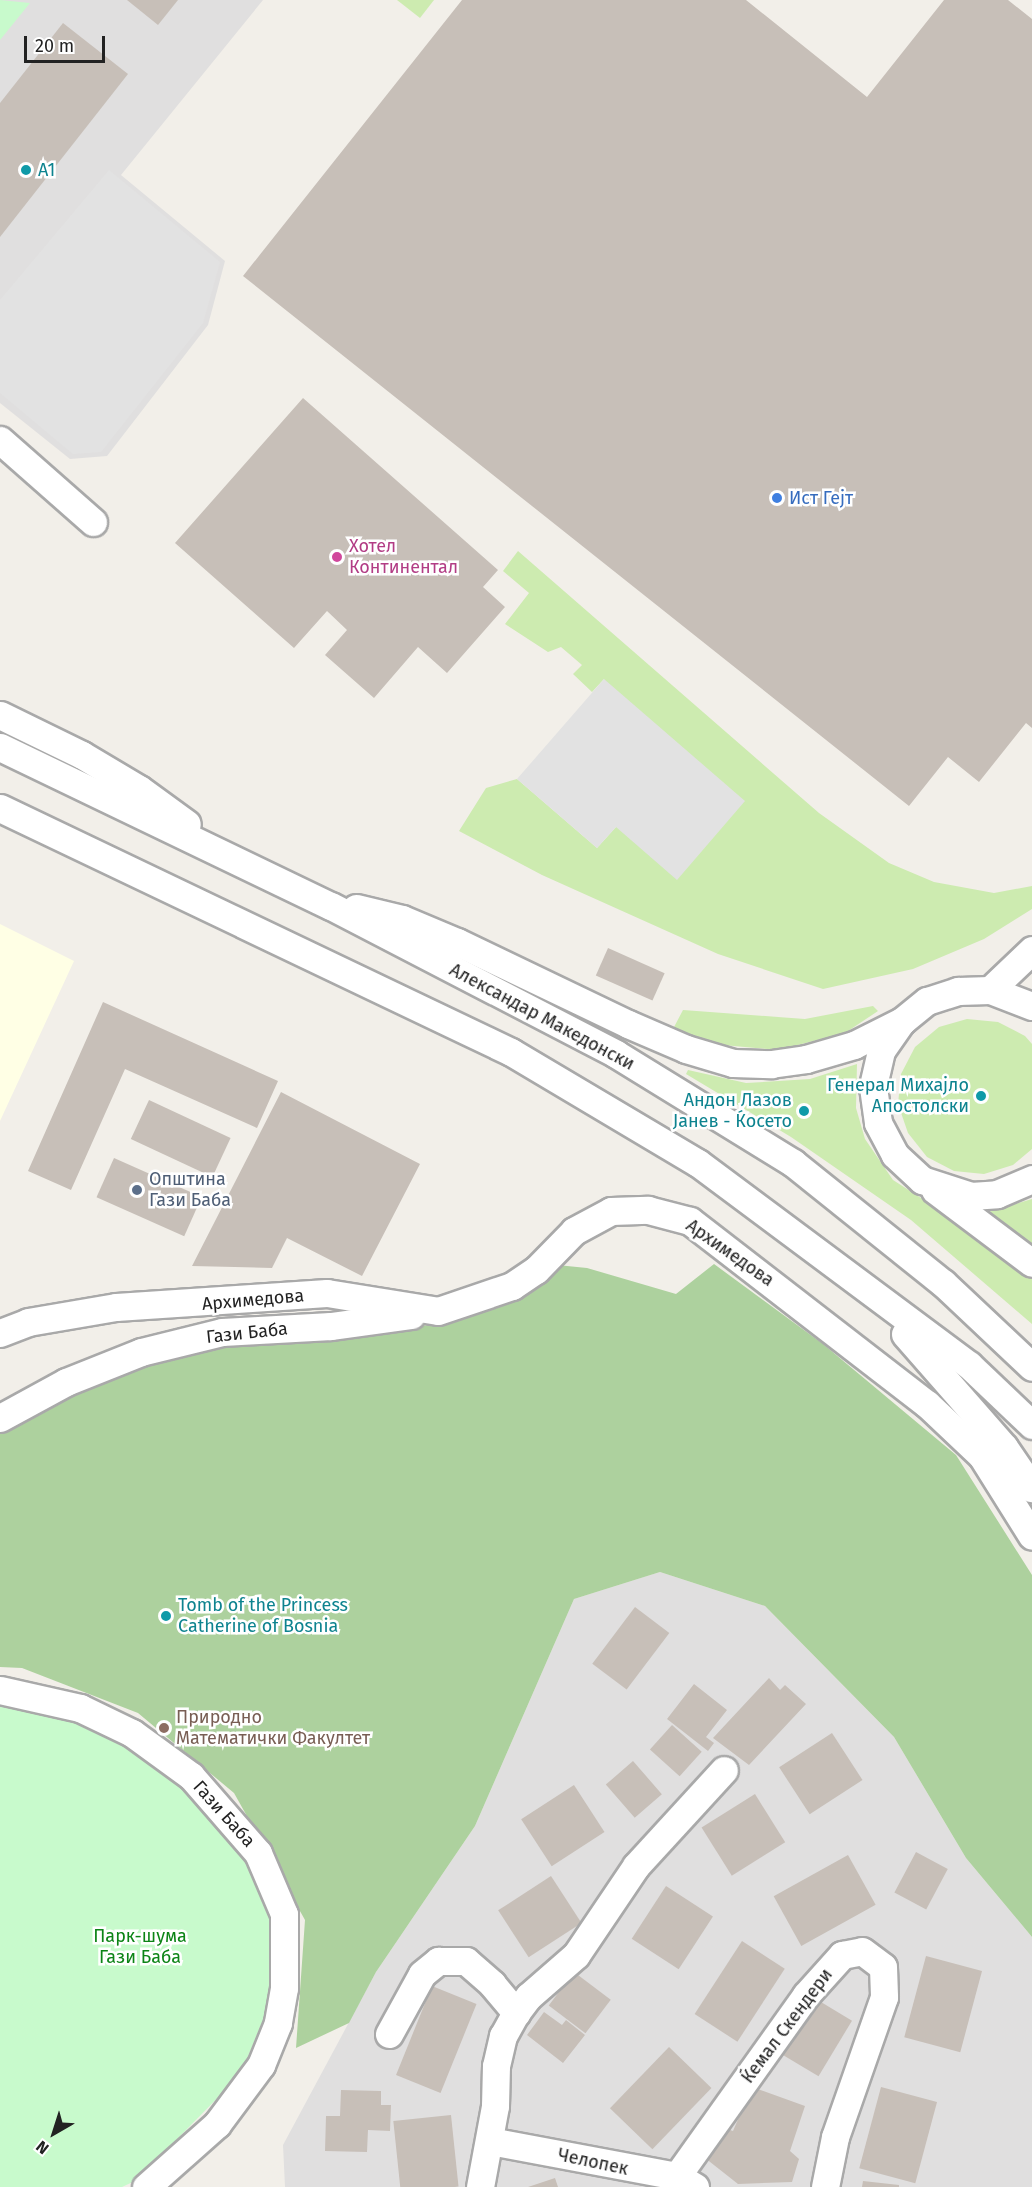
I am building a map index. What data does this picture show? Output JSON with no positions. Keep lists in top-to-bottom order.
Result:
{
  "streets": {
    "street": [
      "Александар Македонски",
      "Архимедова",
      "Гази Баба",
      "Ќемал Скендери",
      "Челопек"
    ]
  },
  "crossings": [
    ["Архимедова", "Гази Баба"],
    ["Ќемал Скендери", "Челопек"]
  ],
  "parks": ["Парк-шума Гази Баба"],
  "places": [
    "А1",
    "Ист Гејт",
    "Хотел Континентал",
    "Генерал Михајло Апостолски",
    "Андон Лазов Јанев - Ќосето",
    "Општина Гази Баба",
    "Tomb of the Princess Catherine of Bosnia",
    "Природно Математички Факултет"
  ],
  "scale_bar": "20 m",
  "north": "bottom left"
}
